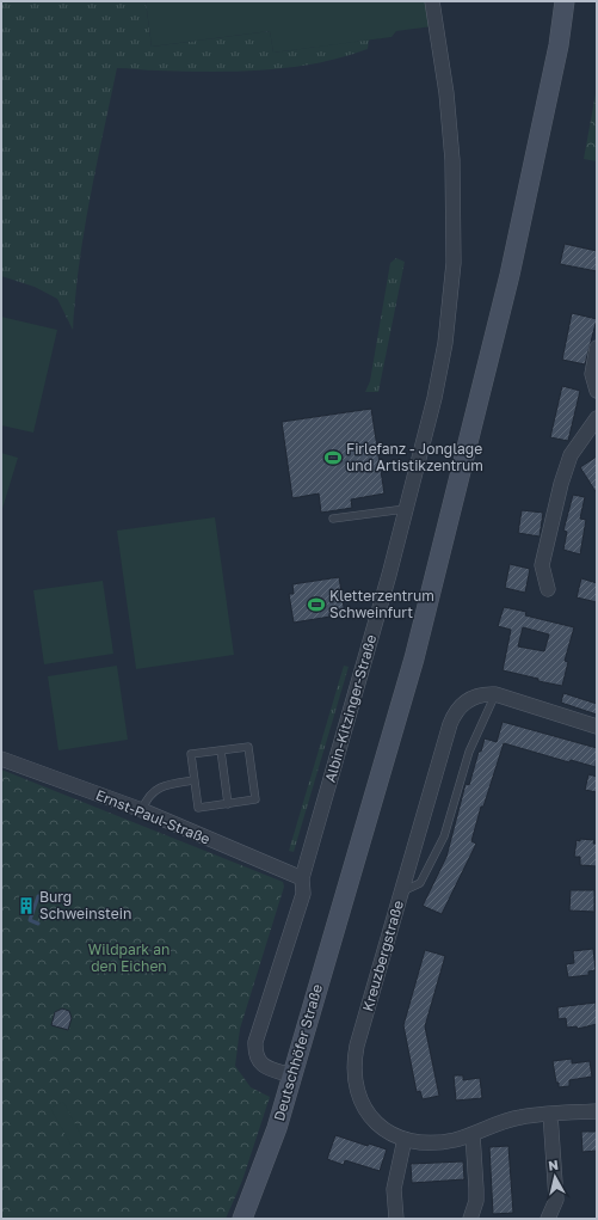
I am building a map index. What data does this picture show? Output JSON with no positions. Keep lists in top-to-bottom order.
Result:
{
  "streets": {
    "main road": ["Deutschhöfer Straße"],
    "street": ["Albin-Kitzinger-Straße", "Ernst-Paul-Straße", "Kreuzbergstraße"]
  },
  "crossings": [
    ["Albin-Kitzinger-Straße", "Ernst-Paul-Straße"],
    ["Albin-Kitzinger-Straße", "Deutschhöfer Straße"]
  ],
  "parks": ["Wildpark an den Eichen"],
  "places": {
    "sports": ["Firlefanz - Jonglage und Artistikzentrum", "Kletterzentrum Schweinfurt"],
    "building": ["Burg Schweinstein"]
  },
  "north": "top"
}
